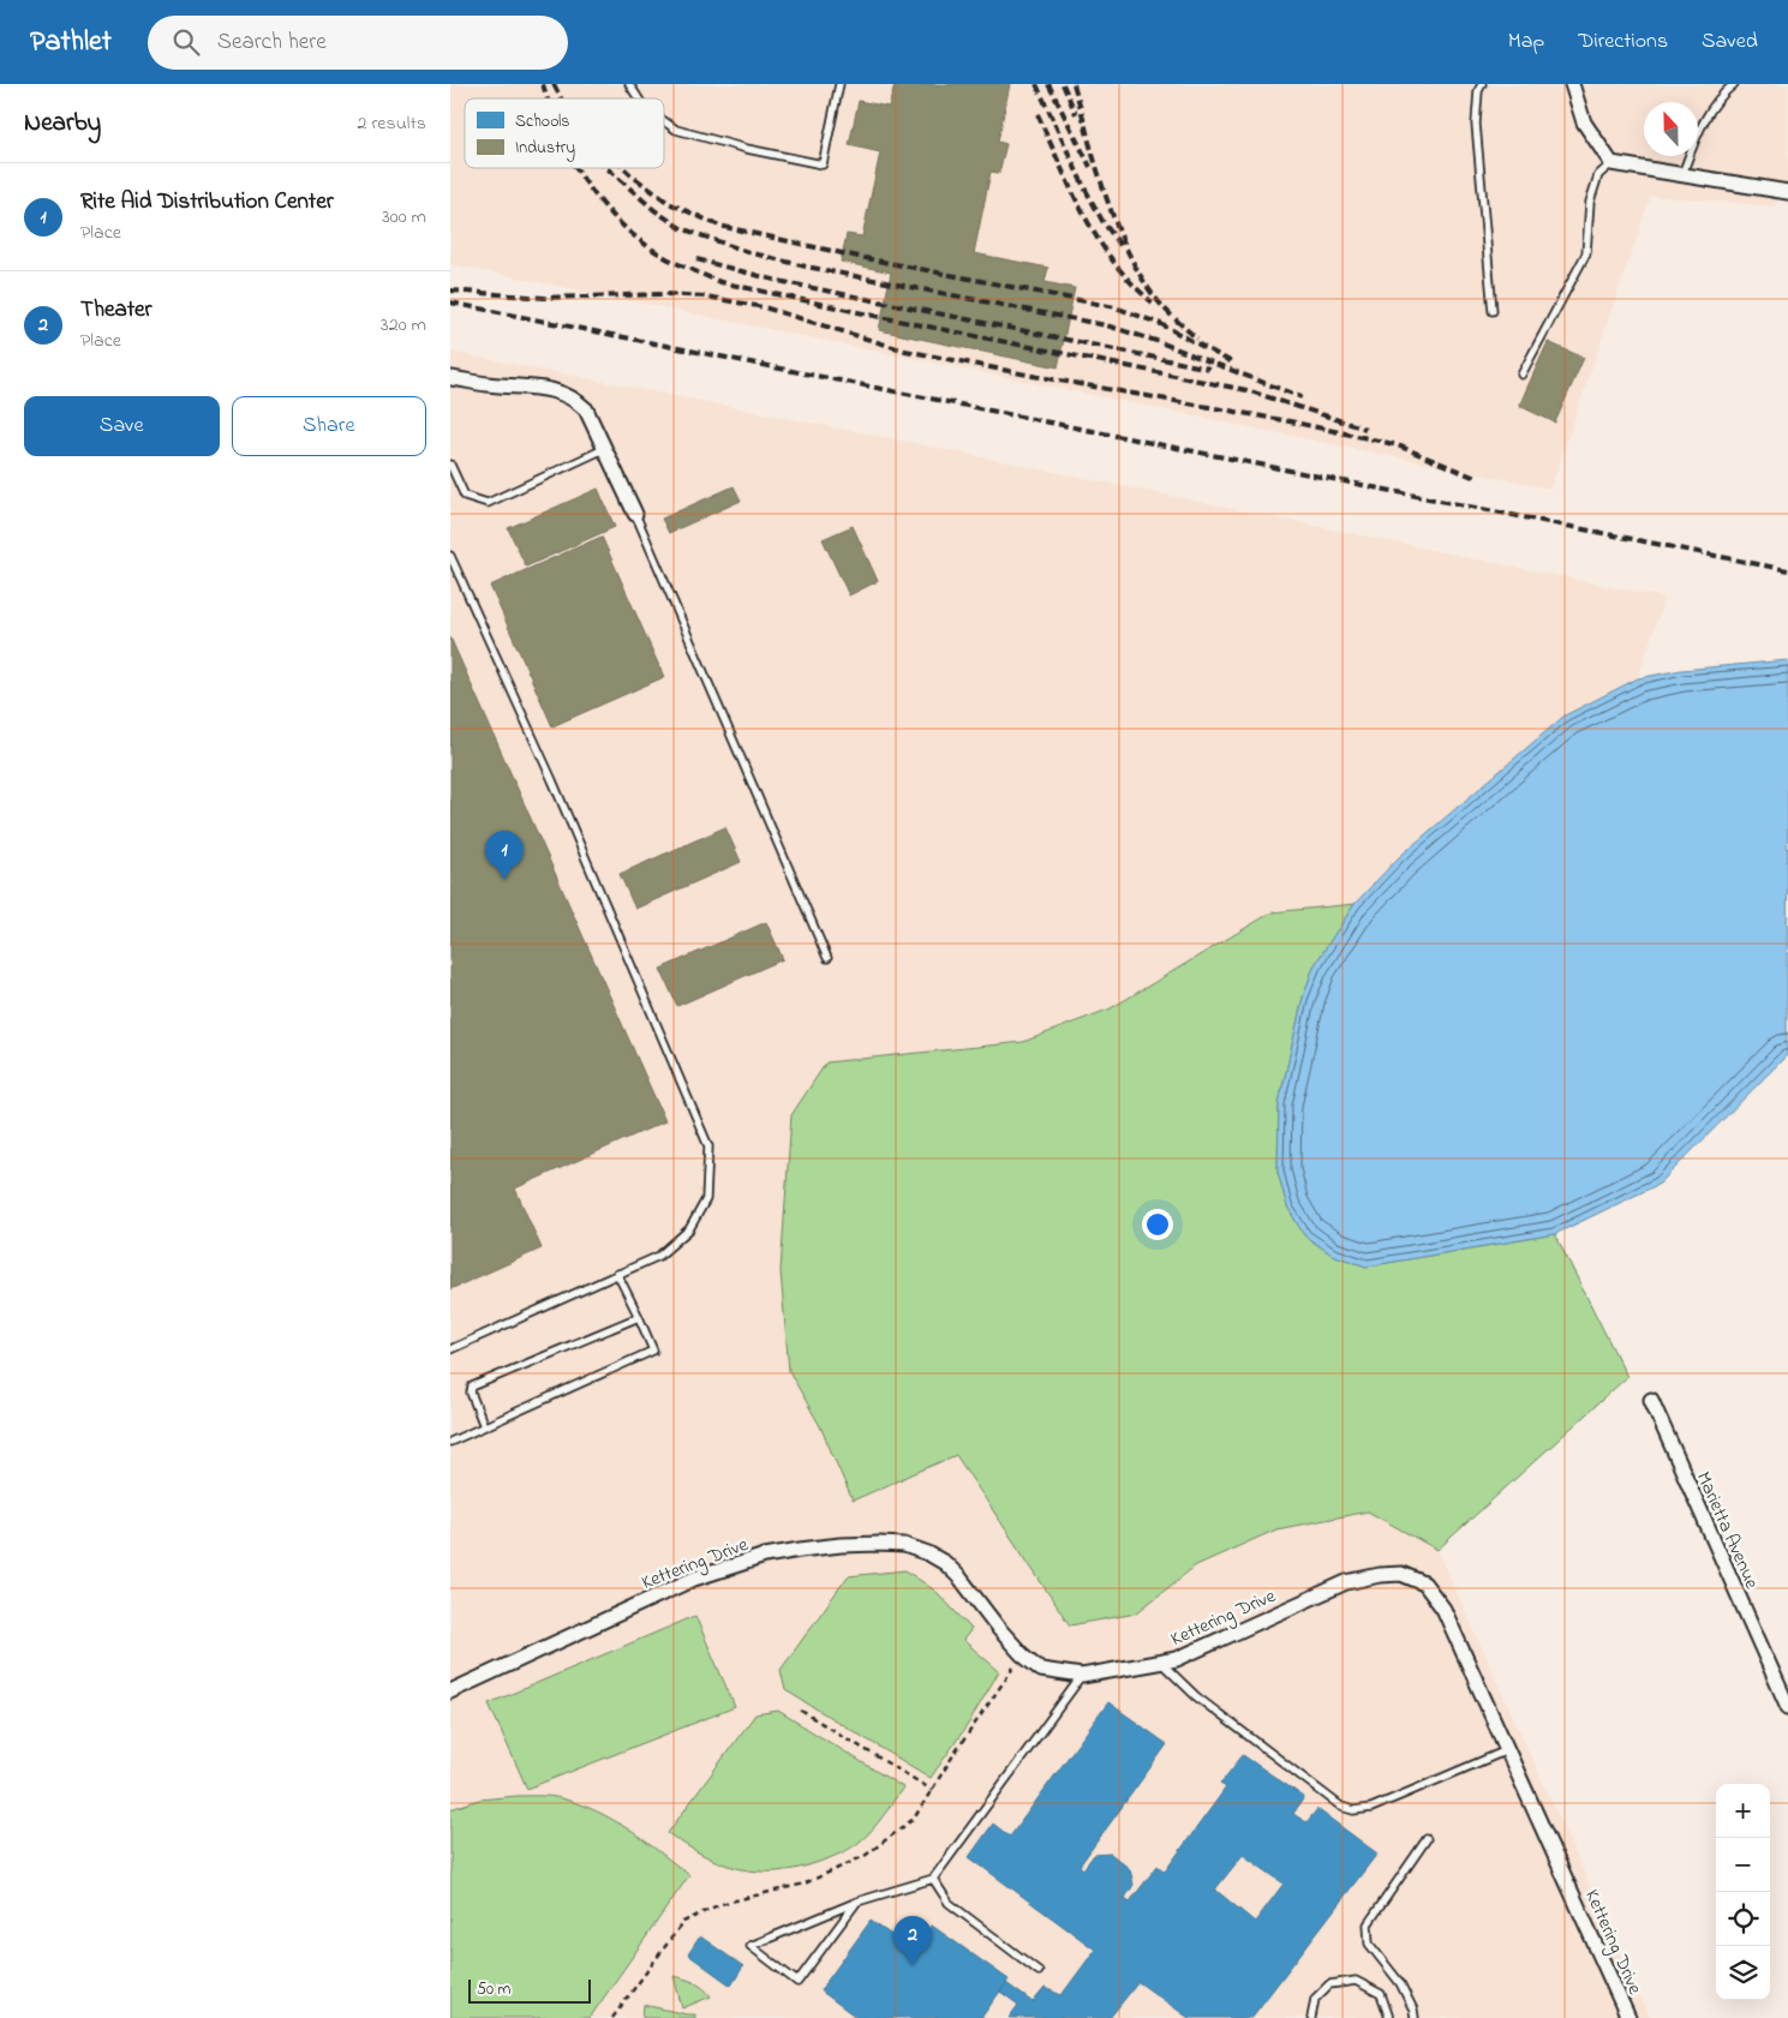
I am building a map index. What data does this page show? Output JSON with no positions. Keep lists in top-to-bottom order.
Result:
{
  "streets": {
    "street": ["Marietta Avenue", "Kettering Drive"]
  },
  "legend": ["Schools", "Industry"],
  "scale_bar": "50 m",
  "north": "top",
  "page": {
    "header": "Pathlet",
    "search": "Search here",
    "nav": ["Map", "Directions", "Saved"],
    "heading": ["Nearby", "2 results"],
    "list": [
      {
        "mark": "1",
        "name": "Rite Aid Distribution Center",
        "note": "Place",
        "value": "300 m"
      },
      {
        "mark": "2",
        "name": "Theater",
        "note": "Place",
        "value": "320 m"
      }
    ],
    "buttons": ["Save", "Share"],
    "pins": ["1", "2"],
    "map_buttons": ["+", "−"],
    "scale": "50 m"
  }
}
